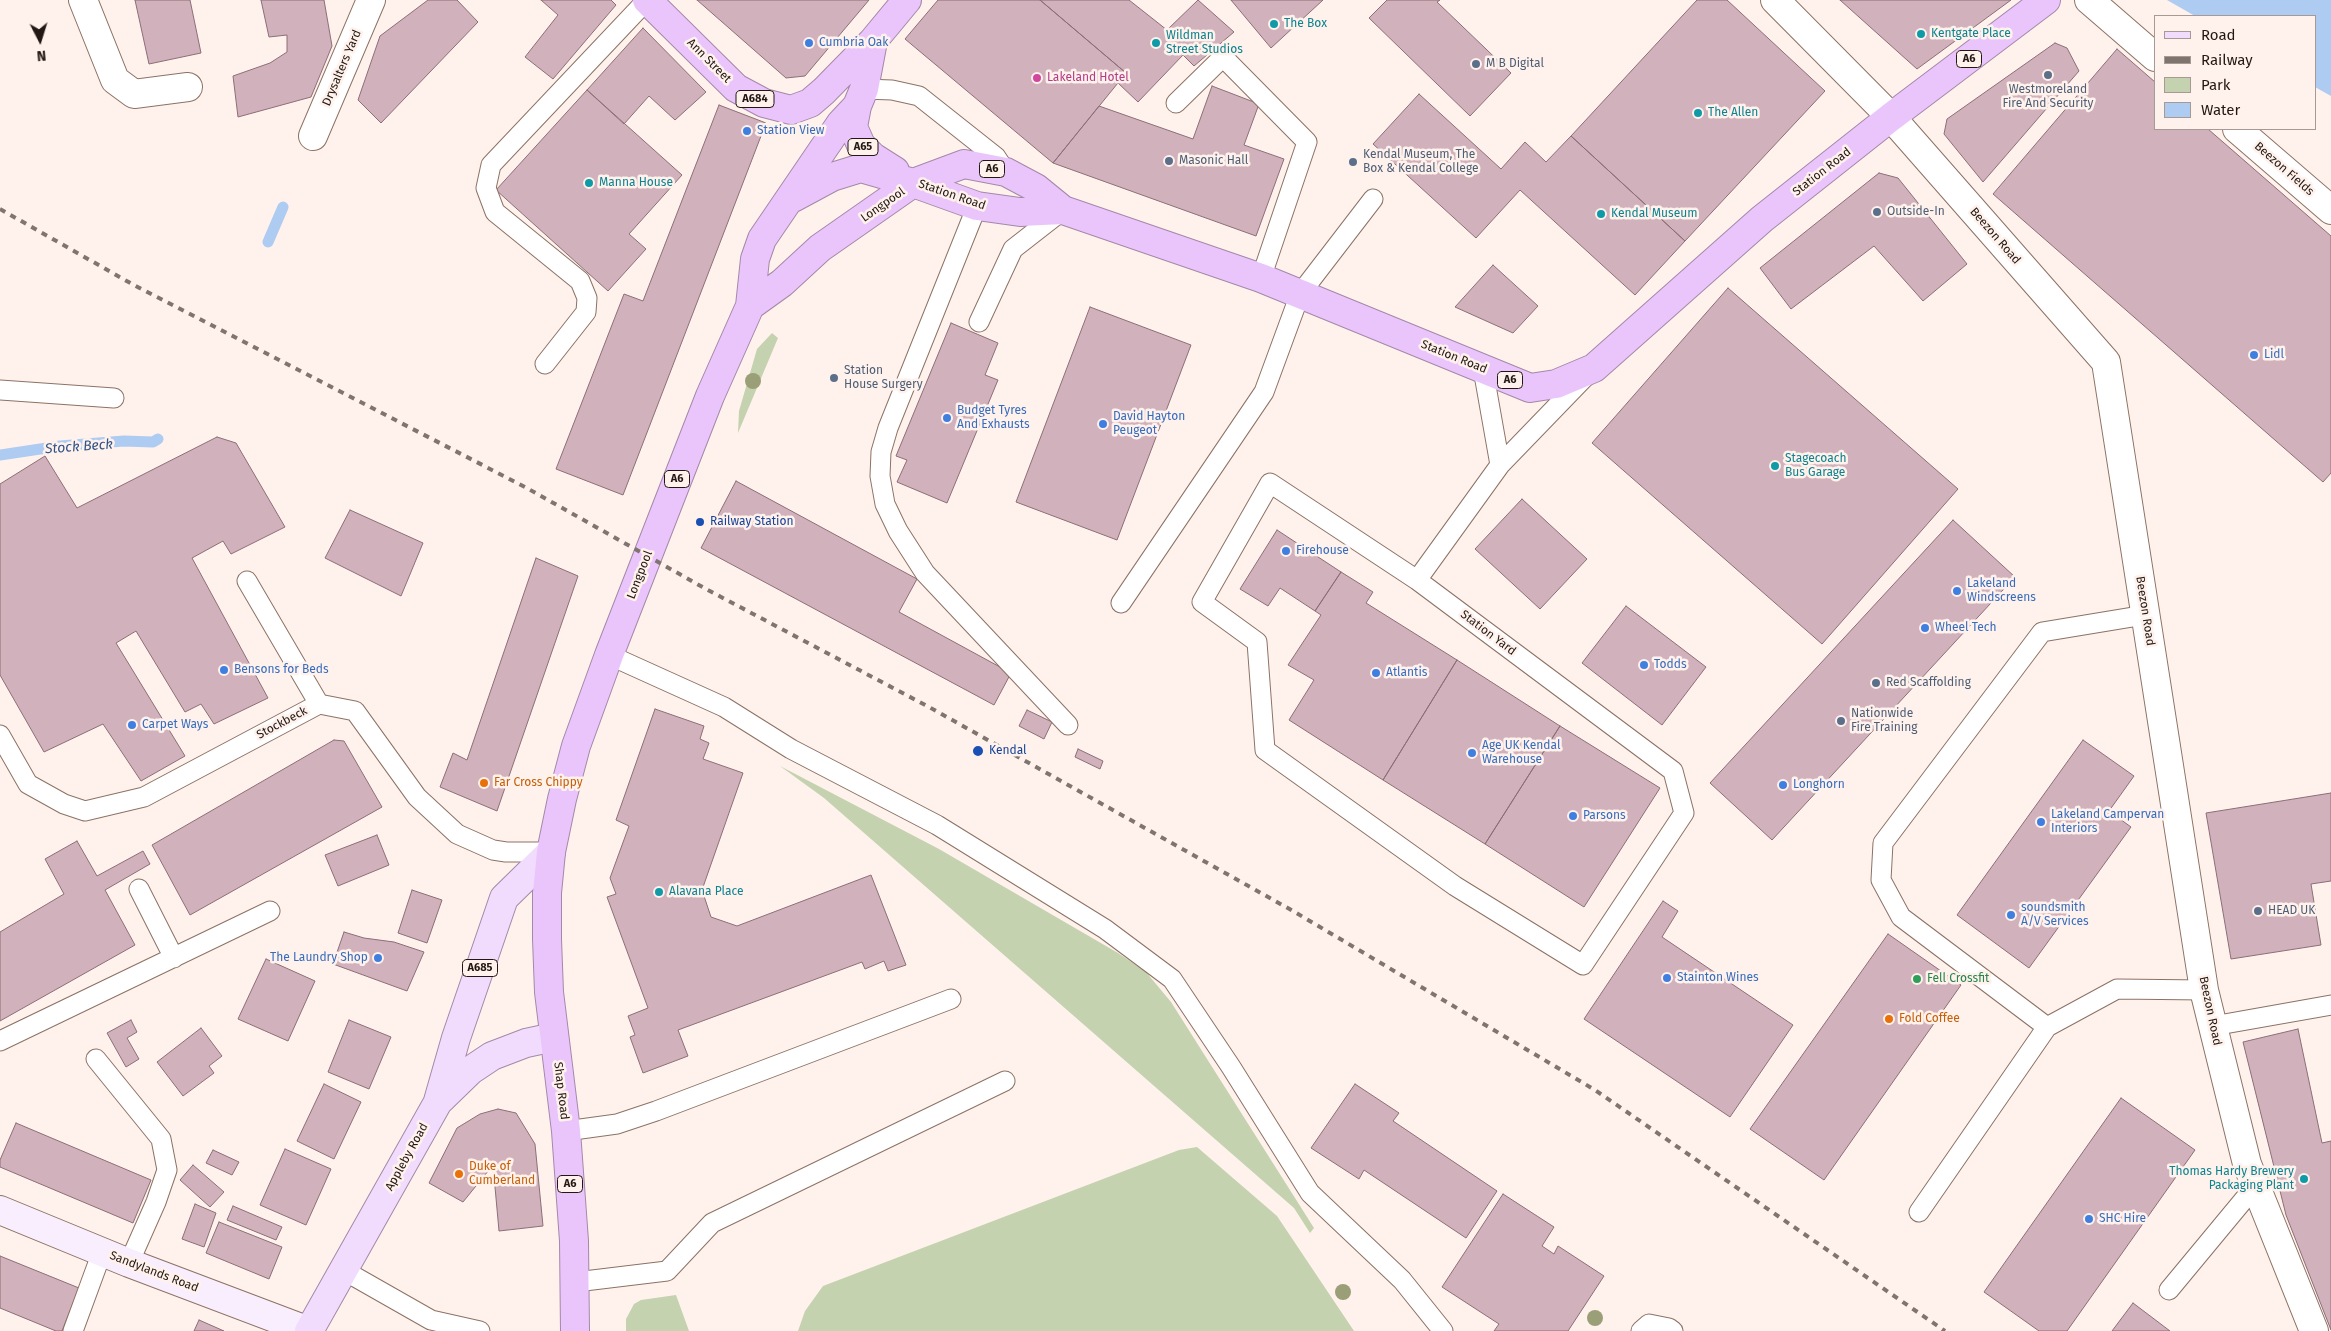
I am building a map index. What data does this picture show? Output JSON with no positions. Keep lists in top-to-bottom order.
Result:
{
  "streets": {
    "highway": [
      "A6",
      "Ann Street",
      "A684",
      "A65",
      "Station Road",
      "Longpool",
      "Shap Road"
    ],
    "main road": ["A685", "Appleby Road"],
    "street": [
      "Drysalters Yard",
      "Beezon Fields",
      "Beezon Road",
      "Sandylands Road"
    ],
    "lane": ["Station Yard", "Stockbeck"]
  },
  "crossings": [
    ["A6", "Station Road"],
    ["A6", "Beezon Road"],
    ["Ann Street", "A65"],
    ["A65", "Station Road"],
    ["A65", "Longpool"],
    ["Station Road", "Longpool"],
    ["Station Road", "Beezon Road"],
    ["Longpool", "Stockbeck"],
    ["Longpool", "A685"],
    ["Longpool", "Shap Road"],
    ["Stockbeck", "A685"],
    ["Stockbeck", "Shap Road"],
    ["A685", "Shap Road"],
    ["A685", "Appleby Road"],
    ["Shap Road", "Appleby Road"],
    ["Appleby Road", "Sandylands Road"]
  ],
  "water": ["Stock Beck"],
  "places": [
    "The Box",
    "Kentgate Place",
    "Cumbria Oak",
    "Wildman Street Studios",
    "M B Digital",
    "Westmoreland Fire And Security",
    "Lakeland Hotel",
    "The Allen",
    "Station View",
    "Masonic Hall",
    "Kendal Museum, The Box & Kendal College",
    "Manna House",
    "Outside-In",
    "Kendal Museum",
    "Lidl",
    "Station House Surgery",
    "Budget Tyres And Exhausts",
    "David Hayton Peugeot",
    "Stagecoach Bus Garage",
    "Railway Station",
    "Firehouse",
    "Lakeland Windscreens",
    "Wheel Tech",
    "Todds",
    "Bensons for Beds",
    "Atlantis",
    "Red Scaffolding",
    "Nationwide Fire Training",
    "Carpet Ways",
    "Kendal",
    "Age UK Kendal Warehouse",
    "Far Cross Chippy",
    "Longhorn",
    "Parsons",
    "Lakeland Campervan Interiors",
    "Alavana Place",
    "HEAD UK",
    "soundsmith A/V Services",
    "The Laundry Shop",
    "Stainton Wines",
    "Fell Crossfit",
    "Fold Coffee",
    "Duke of Cumberland",
    "Thomas Hardy Brewery Packaging Plant",
    "SHC Hire"
  ],
  "legend": [
    "Road",
    "Railway",
    "Park",
    "Water"
  ],
  "north": "bottom"
}
